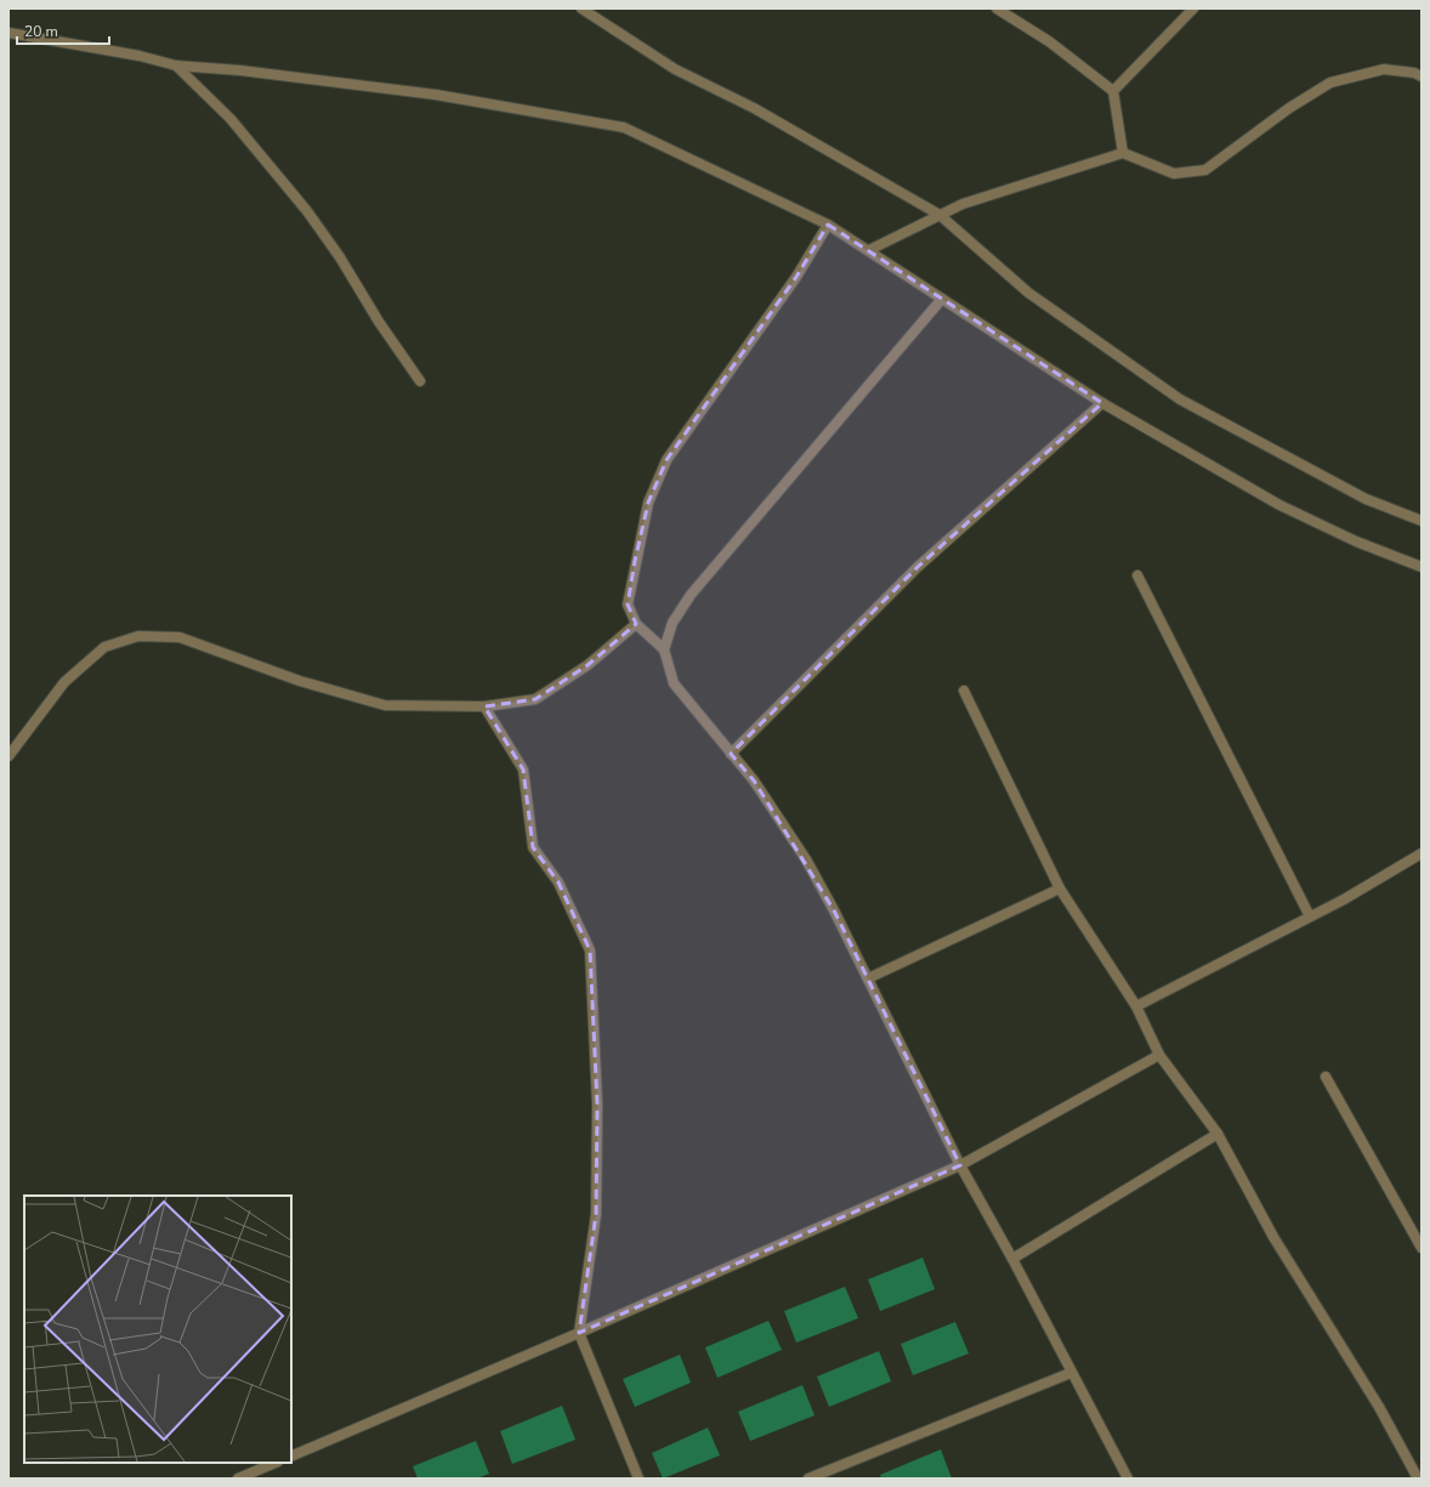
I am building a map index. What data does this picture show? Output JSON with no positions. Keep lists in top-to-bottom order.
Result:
{
  "scale_bar": "20 m"
}
